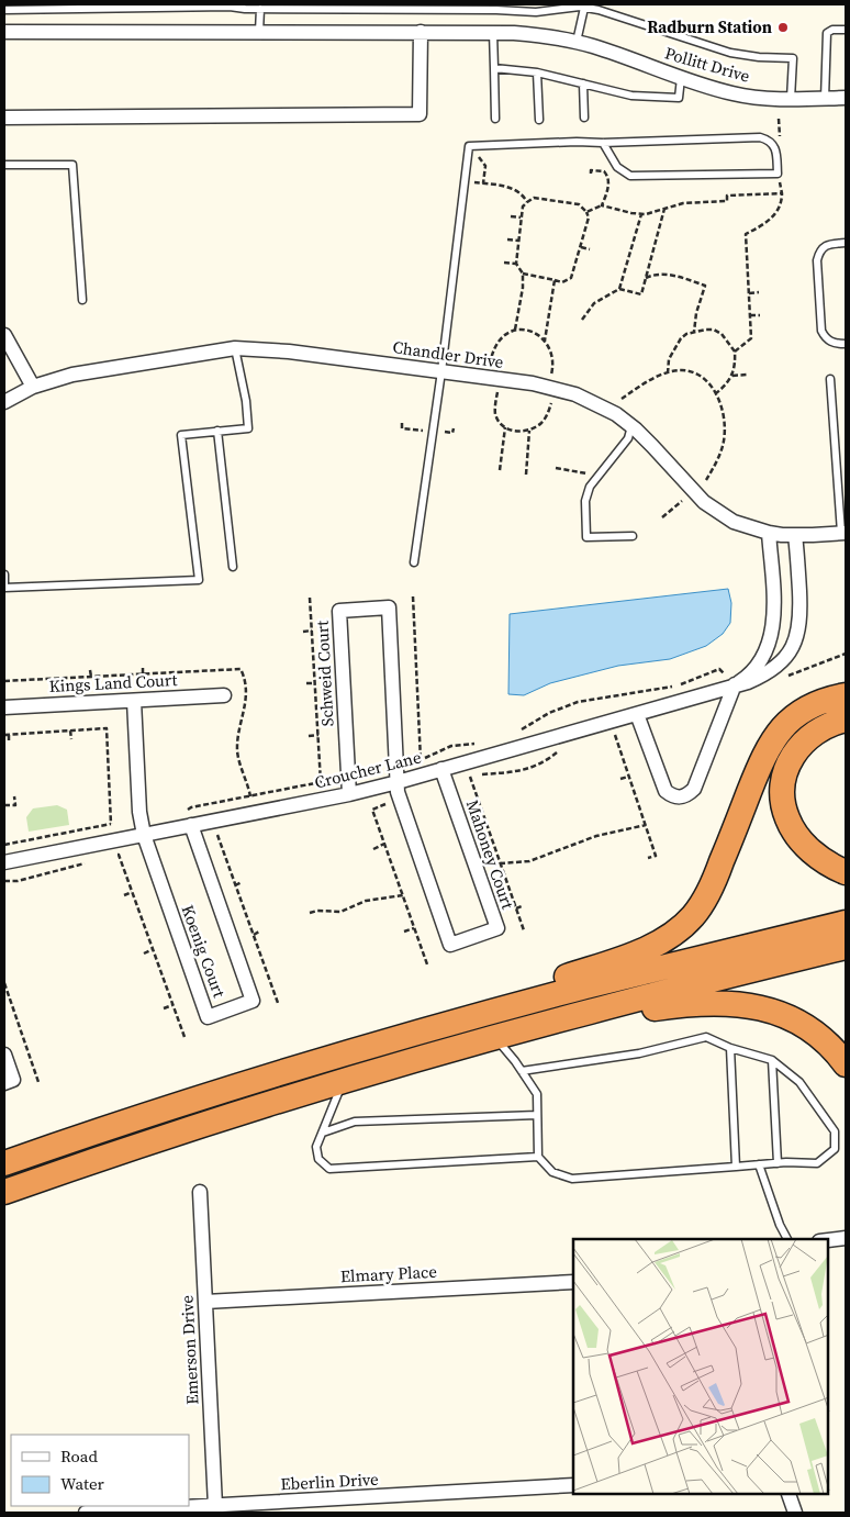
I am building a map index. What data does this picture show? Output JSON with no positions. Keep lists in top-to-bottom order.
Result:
{
  "streets": {
    "street": [
      "Pollitt Drive",
      "Chandler Drive",
      "Schweid Court",
      "Kings Land Court",
      "Croucher Lane",
      "Mahoney Court",
      "Koenig Court",
      "Elmary Place",
      "Emerson Drive",
      "Eberlin Drive"
    ]
  },
  "crossings": [
    ["Chandler Drive", "Croucher Lane"],
    ["Schweid Court", "Croucher Lane"],
    ["Schweid Court", "Mahoney Court"],
    ["Kings Land Court", "Koenig Court"],
    ["Croucher Lane", "Mahoney Court"],
    ["Croucher Lane", "Koenig Court"],
    ["Elmary Place", "Emerson Drive"],
    ["Emerson Drive", "Eberlin Drive"]
  ],
  "places": ["Radburn Station"],
  "legend": ["Road", "Water"]
}
